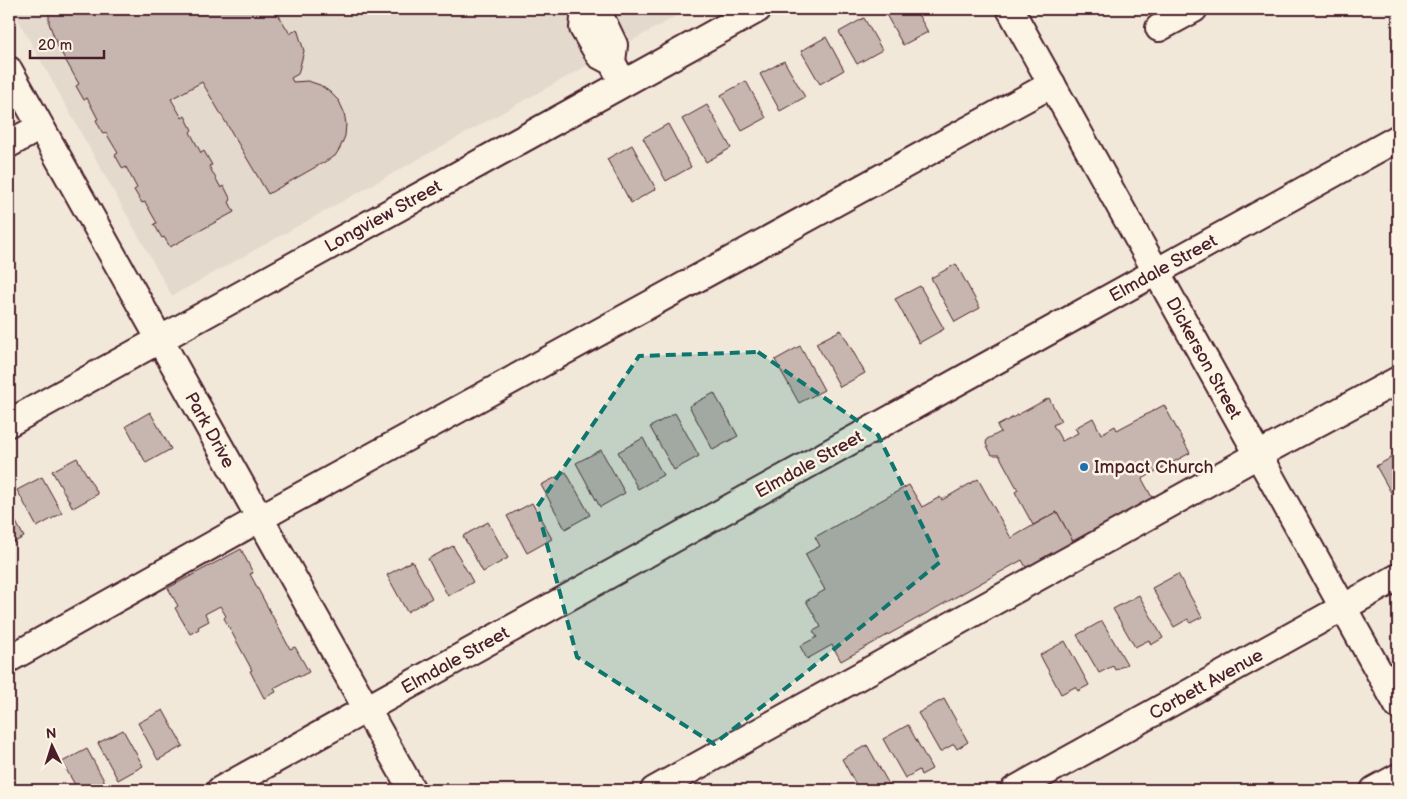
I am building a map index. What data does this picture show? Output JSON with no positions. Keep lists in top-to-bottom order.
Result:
{
  "streets": {
    "street": [
      "Longview Street",
      "Elmdale Street",
      "Dickerson Street",
      "Park Drive",
      "Corbett Avenue"
    ]
  },
  "crossings": [
    ["Longview Street", "Park Drive"],
    ["Elmdale Street", "Dickerson Street"],
    ["Elmdale Street", "Park Drive"],
    ["Dickerson Street", "Corbett Avenue"]
  ],
  "places": ["Impact Church"],
  "scale_bar": "20 m",
  "north": "top"
}
